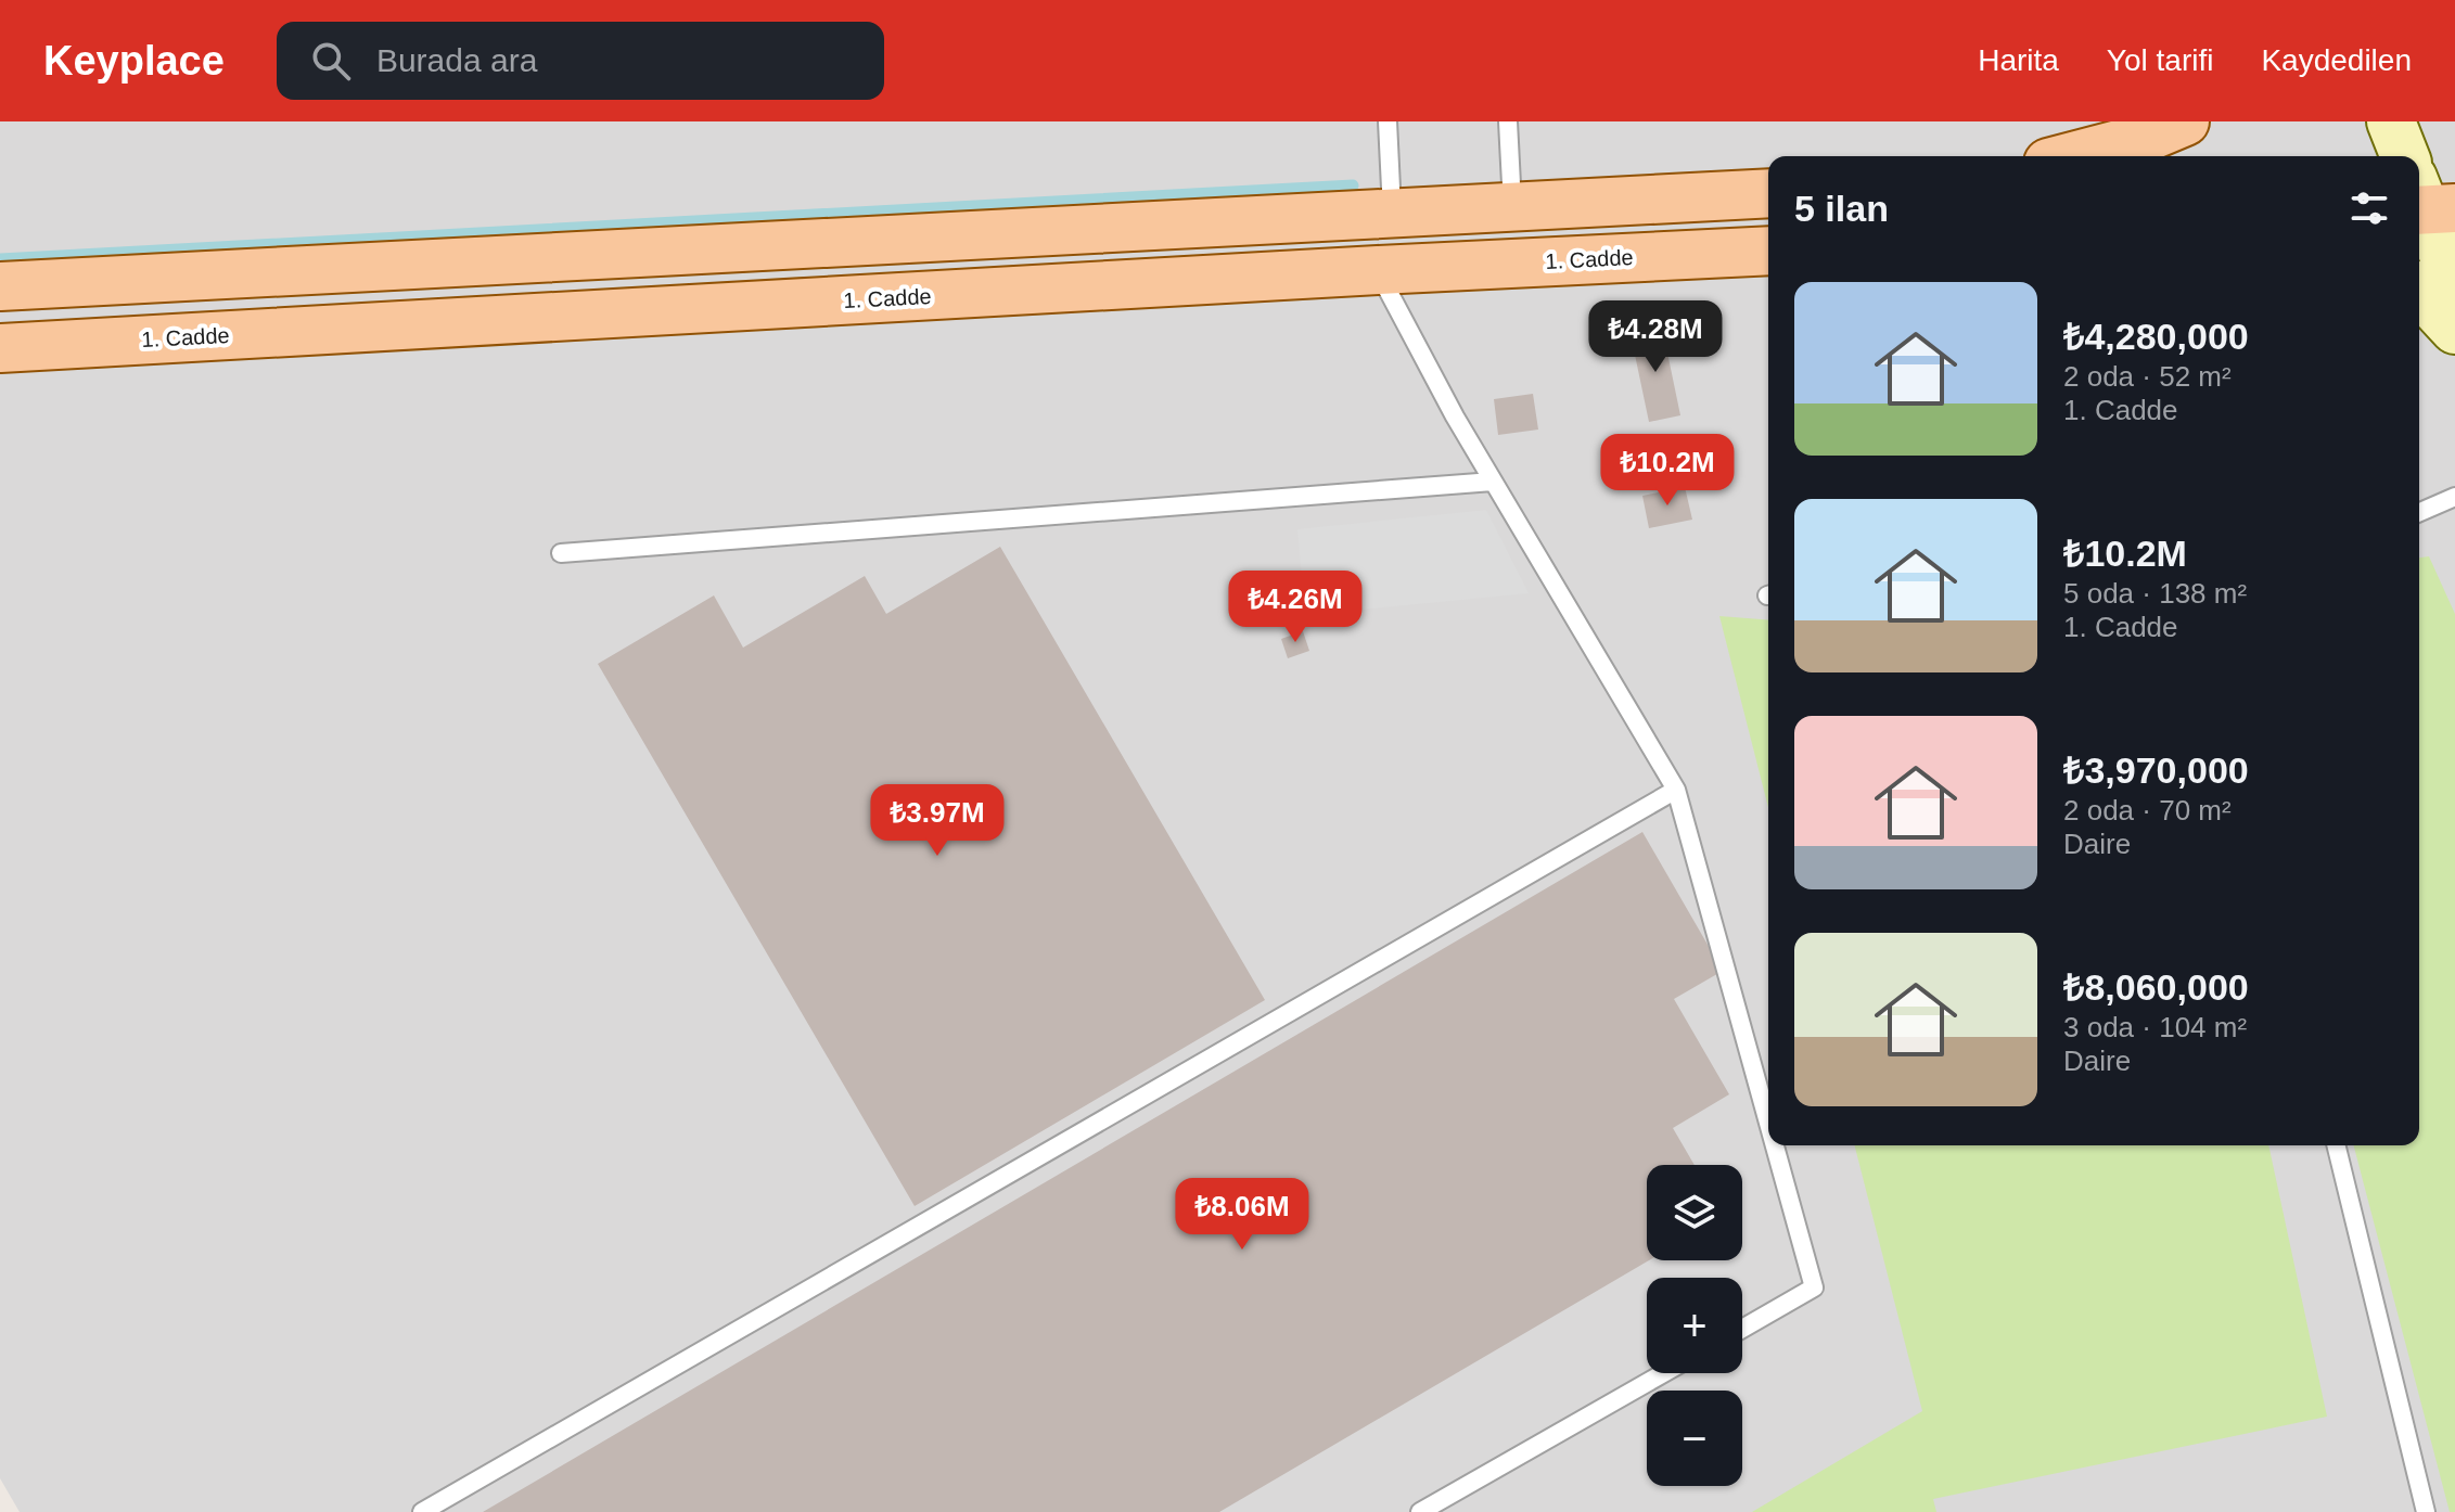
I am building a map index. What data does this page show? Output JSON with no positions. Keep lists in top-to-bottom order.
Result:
{
  "streets": {
    "main road": ["1. Cadde"]
  },
  "page": {
    "header": "Keyplace",
    "search": "Burada ara",
    "nav": ["Harita", "Yol tarifi", "Kaydedilen"],
    "heading": "5 ilan",
    "list": [
      {
        "name": "₺4,280,000",
        "note": "2 oda · 52 m² · 1. Cadde"
      },
      {
        "name": "₺10.2M",
        "note": "5 oda · 138 m² · 1. Cadde"
      },
      {
        "name": "₺3,970,000",
        "note": "2 oda · 70 m² · Daire"
      },
      {
        "name": "₺8,060,000",
        "note": "3 oda · 104 m² · Daire"
      }
    ],
    "price": [
      "₺4.28M",
      "₺10.2M",
      "₺4.26M",
      "₺3.97M",
      "₺8.06M"
    ],
    "map_buttons": ["+", "−"]
  }
}
